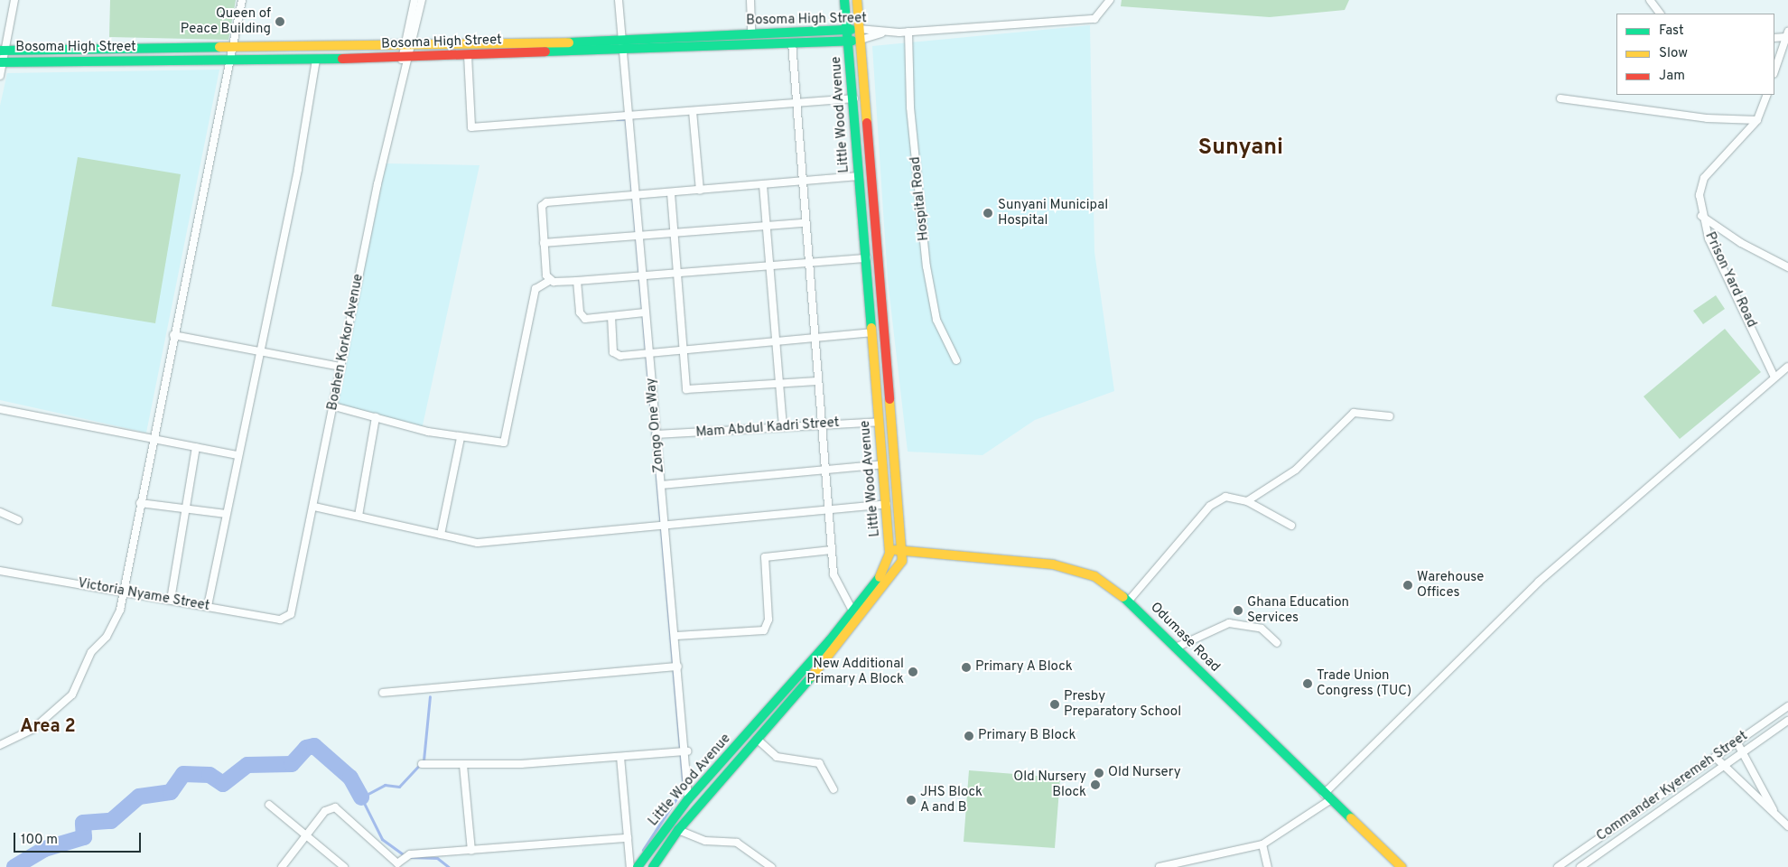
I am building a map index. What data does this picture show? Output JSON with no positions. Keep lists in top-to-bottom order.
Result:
{
  "streets": {
    "main road": ["Bosoma High Street", "Little Wood Avenue", "Odumase Road"],
    "street": [
      "Hospital Road",
      "Prison Yard Road",
      "Boahen Korkor Avenue",
      "Zongo One Way",
      "Mam Abdul Kadri Street",
      "Victoria Nyame Street",
      "Commander Kyeremeh Street"
    ]
  },
  "crossings": [
    ["Bosoma High Street", "Little Wood Avenue"],
    ["Bosoma High Street", "Hospital Road"],
    ["Bosoma High Street", "Boahen Korkor Avenue"],
    ["Bosoma High Street", "Zongo One Way"],
    ["Little Wood Avenue", "Zongo One Way"],
    ["Little Wood Avenue", "Mam Abdul Kadri Street"],
    ["Little Wood Avenue", "Odumase Road"],
    ["Boahen Korkor Avenue", "Victoria Nyame Street"],
    ["Zongo One Way", "Mam Abdul Kadri Street"]
  ],
  "districts": ["Sunyani", "Area 2"],
  "places": [
    "Queen of Peace Building",
    "Sunyani Municipal Hospital",
    "Warehouse Offices",
    "Ghana Education Services",
    "Primary A Block",
    "New Additional Primary A Block",
    "Trade Union Congress (TUC)",
    "Presby Preparatory School",
    "Primary B Block",
    "Old Nursery",
    "Old Nursery Block",
    "JHS Block A and B"
  ],
  "legend": ["Fast", "Slow", "Jam"],
  "scale_bar": "100 m"
}
